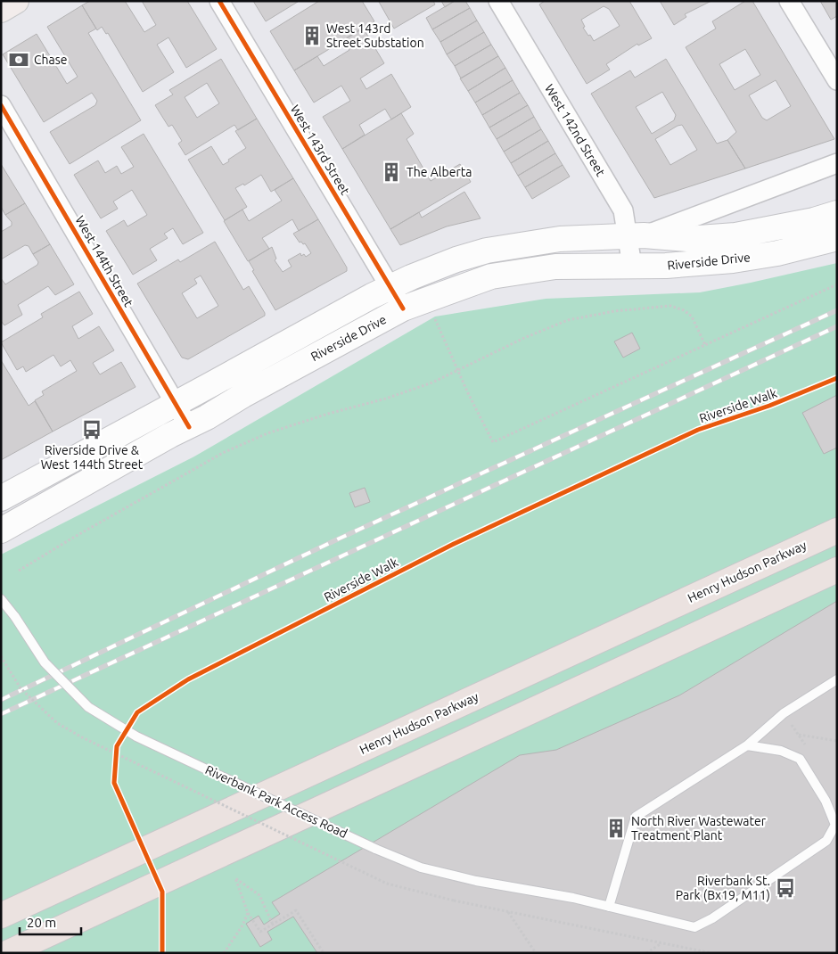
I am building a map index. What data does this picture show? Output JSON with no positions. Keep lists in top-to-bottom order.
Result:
{
  "streets": {
    "highway": ["Henry Hudson Parkway"],
    "main road": ["Riverside Drive"],
    "street": ["West 142nd Street", "West 143rd Street", "West 144th Street"],
    "lane": ["Riverbank Park Access Road"],
    "cycle path": ["Riverside Walk"]
  },
  "crossings": [
    ["West 142nd Street", "Riverside Drive"],
    ["West 143rd Street", "Riverside Drive"],
    ["West 144th Street", "Riverside Drive"]
  ],
  "places": {
    "building": ["West 143rd Street Substation", "The Alberta", "North River Wastewater Treatment Plant"],
    "bank": ["Chase"],
    "bus stop": ["Riverside Drive & West 144th Street", "Riverbank St. Park (Bx19, M11)"]
  },
  "scale_bar": "20 m"
}
